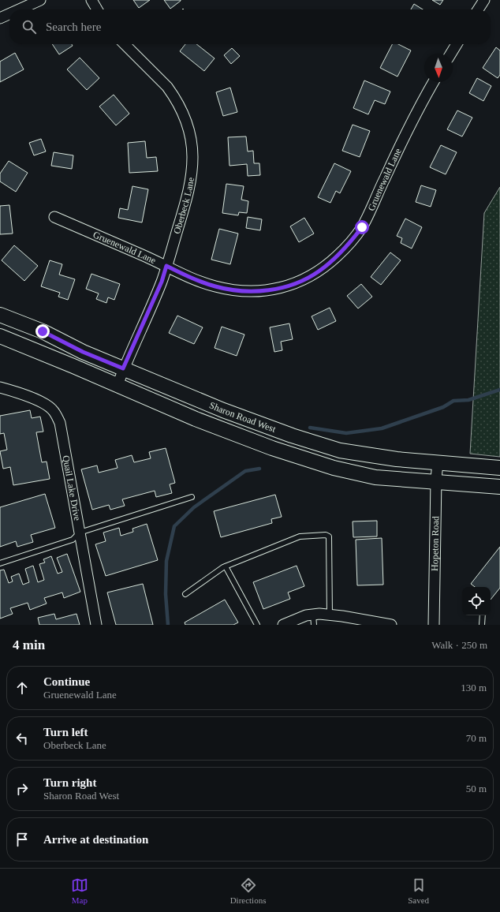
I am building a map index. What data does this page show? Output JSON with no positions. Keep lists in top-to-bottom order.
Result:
{
  "streets": {
    "main road": ["Sharon Road West"],
    "street": [
      "Gruenewald Lane",
      "Oberbeck Lane",
      "Quail Lake Drive",
      "Hopeton Road"
    ]
  },
  "crossings": [
    ["Gruenewald Lane", "Oberbeck Lane"],
    ["Oberbeck Lane", "Sharon Road West"],
    ["Sharon Road West", "Hopeton Road"]
  ],
  "north": "bottom",
  "page": {
    "search": "Search here",
    "heading": ["4 min", "Walk · 250 m"],
    "list": [
      ["Continue", "Gruenewald Lane", "130 m"],
      ["Turn left", "Oberbeck Lane", "70 m"],
      ["Turn right", "Sharon Road West", "50 m"],
      "Arrive at destination"
    ],
    "nav": ["Map", "Directions", "Saved"]
  }
}
